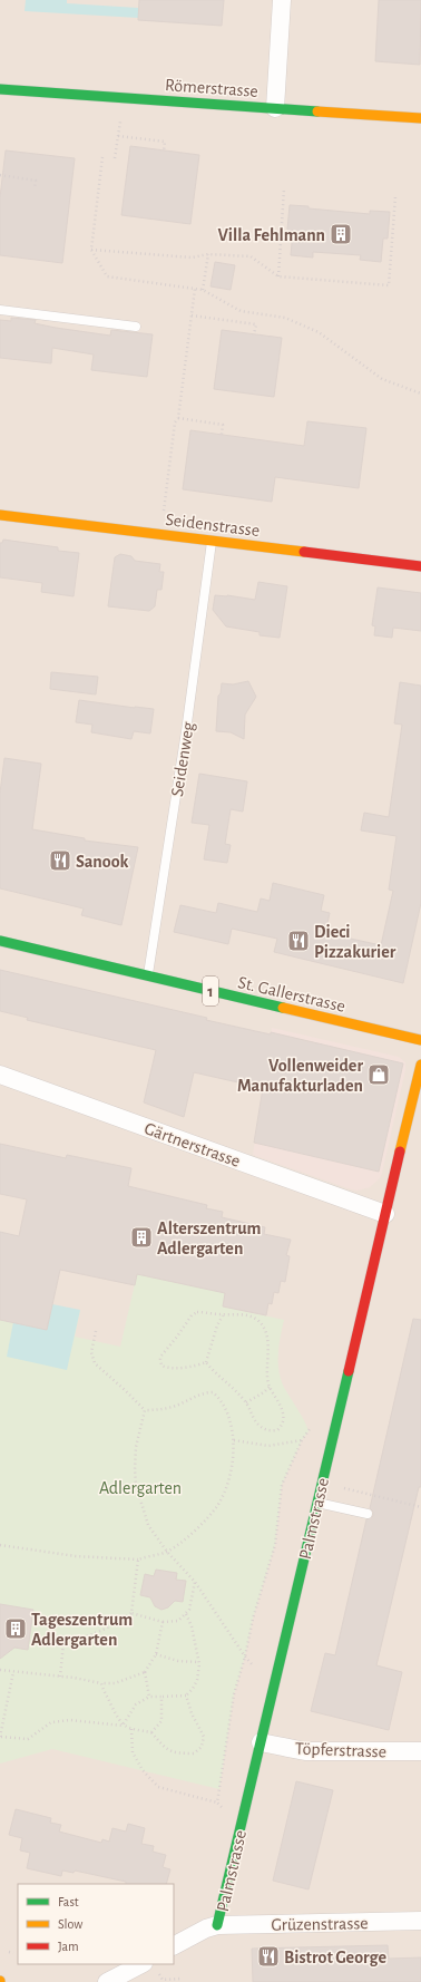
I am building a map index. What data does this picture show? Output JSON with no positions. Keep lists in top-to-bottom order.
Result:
{
  "streets": {
    "street": [
      "Römerstrasse",
      "Seidenstrasse",
      "1",
      "St. Gallerstrasse",
      "Gärtnerstrasse",
      "Palmstrasse",
      "Töpferstrasse",
      "Grüzenstrasse"
    ],
    "lane": ["Seidenweg"]
  },
  "crossings": [
    ["Seidenstrasse", "Seidenweg"],
    ["Seidenweg", "St. Gallerstrasse"],
    ["Gärtnerstrasse", "Palmstrasse"],
    ["Palmstrasse", "Töpferstrasse"],
    ["Palmstrasse", "Grüzenstrasse"]
  ],
  "parks": ["Adlergarten"],
  "places": {
    "building": ["Villa Fehlmann", "Alterszentrum Adlergarten", "Tageszentrum Adlergarten"],
    "restaurant": ["Sanook", "Dieci Pizzakurier", "Bistrot George"],
    "shop": ["Vollenweider Manufakturladen"]
  },
  "legend": ["Fast", "Slow", "Jam"]
}
